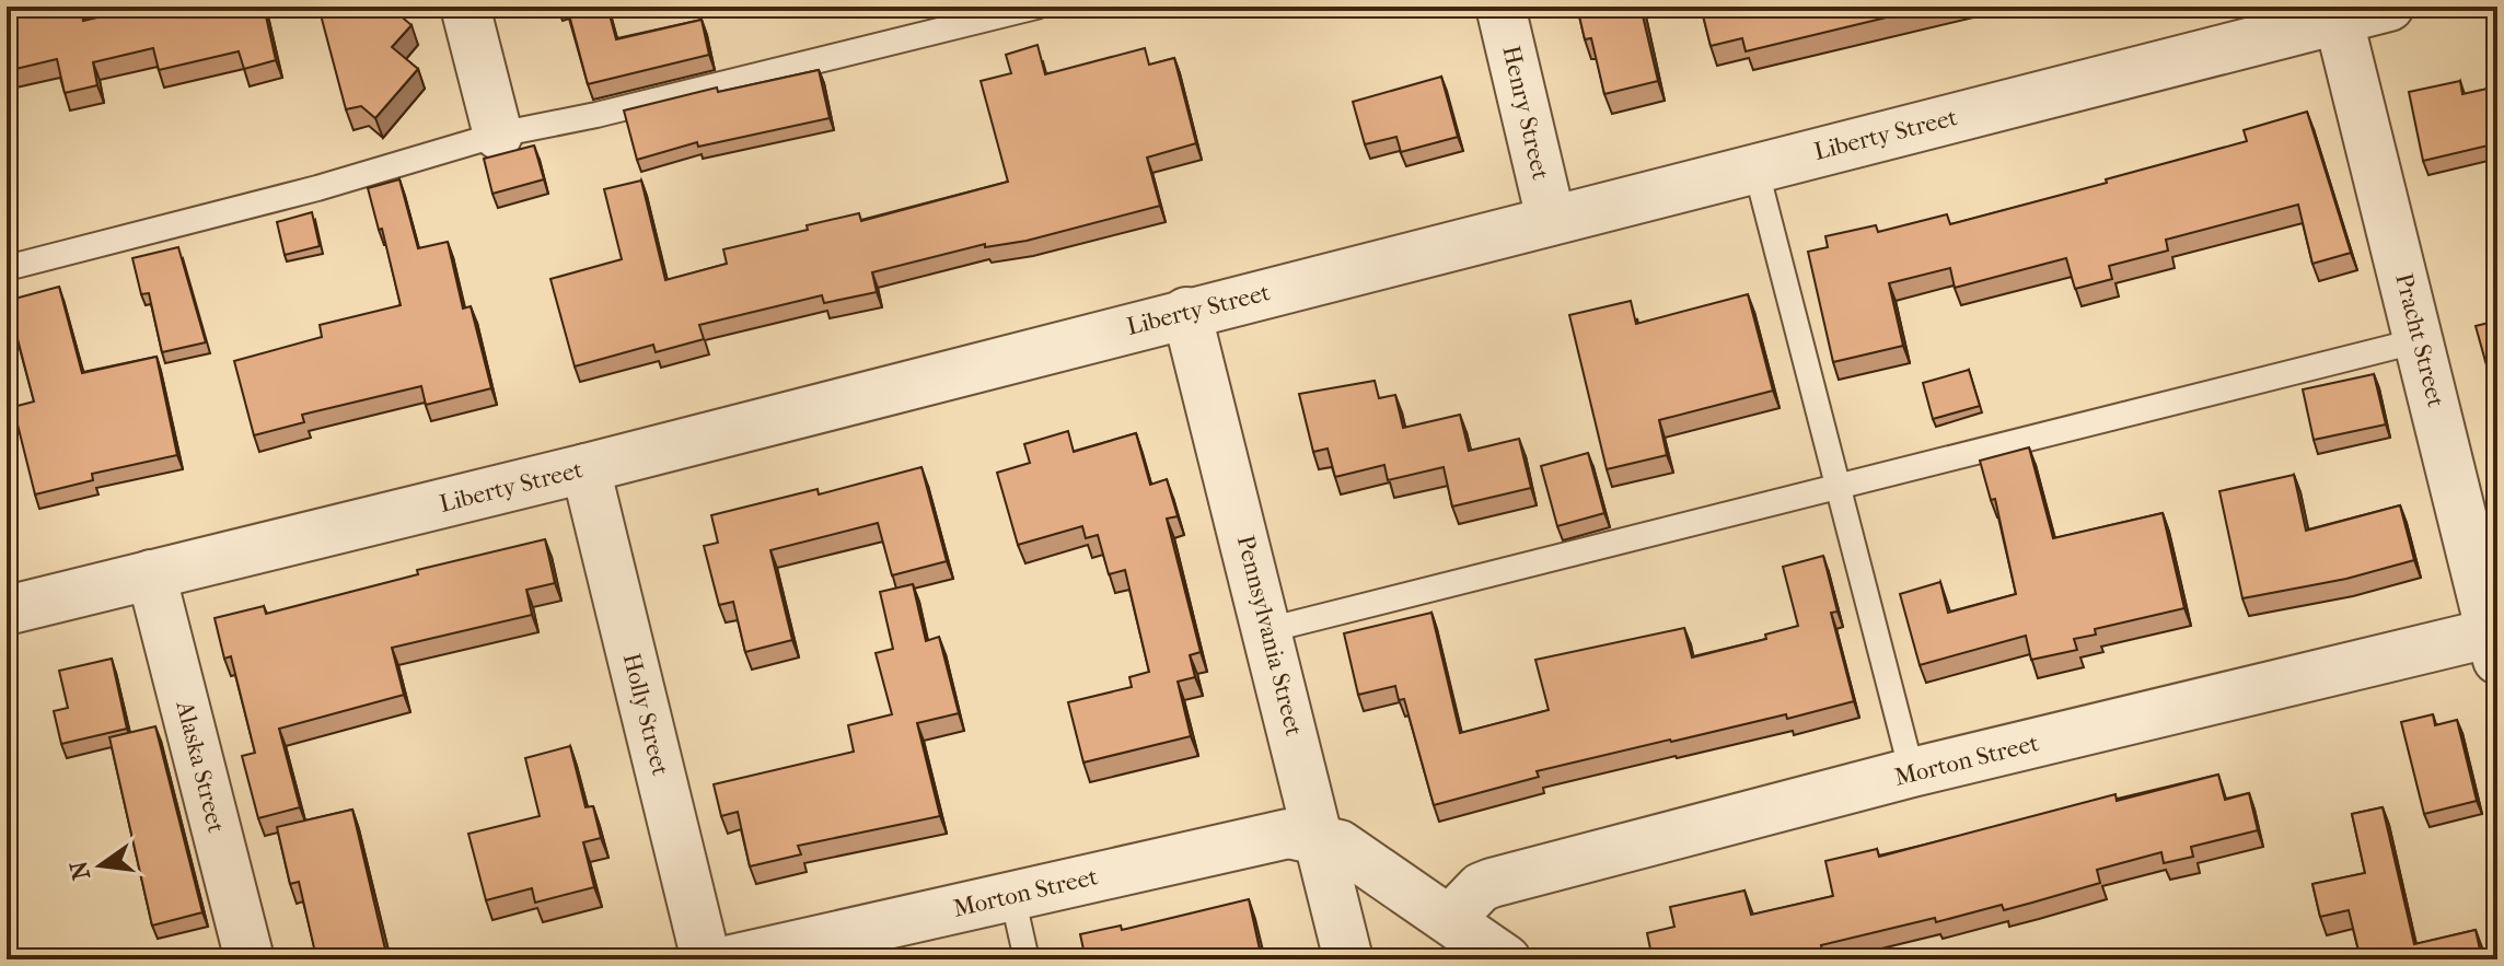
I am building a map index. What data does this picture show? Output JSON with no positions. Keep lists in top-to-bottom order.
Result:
{
  "streets": {
    "street": [
      "Henry Street",
      "Liberty Street",
      "Pracht Street",
      "Pennsylvania Street",
      "Holly Street",
      "Morton Street",
      "Alaska Street"
    ]
  },
  "crossings": [
    ["Henry Street", "Liberty Street"],
    ["Liberty Street", "Pracht Street"],
    ["Liberty Street", "Pennsylvania Street"],
    ["Liberty Street", "Holly Street"],
    ["Liberty Street", "Alaska Street"],
    ["Pracht Street", "Morton Street"],
    ["Pennsylvania Street", "Morton Street"]
  ],
  "north": "left"
}
